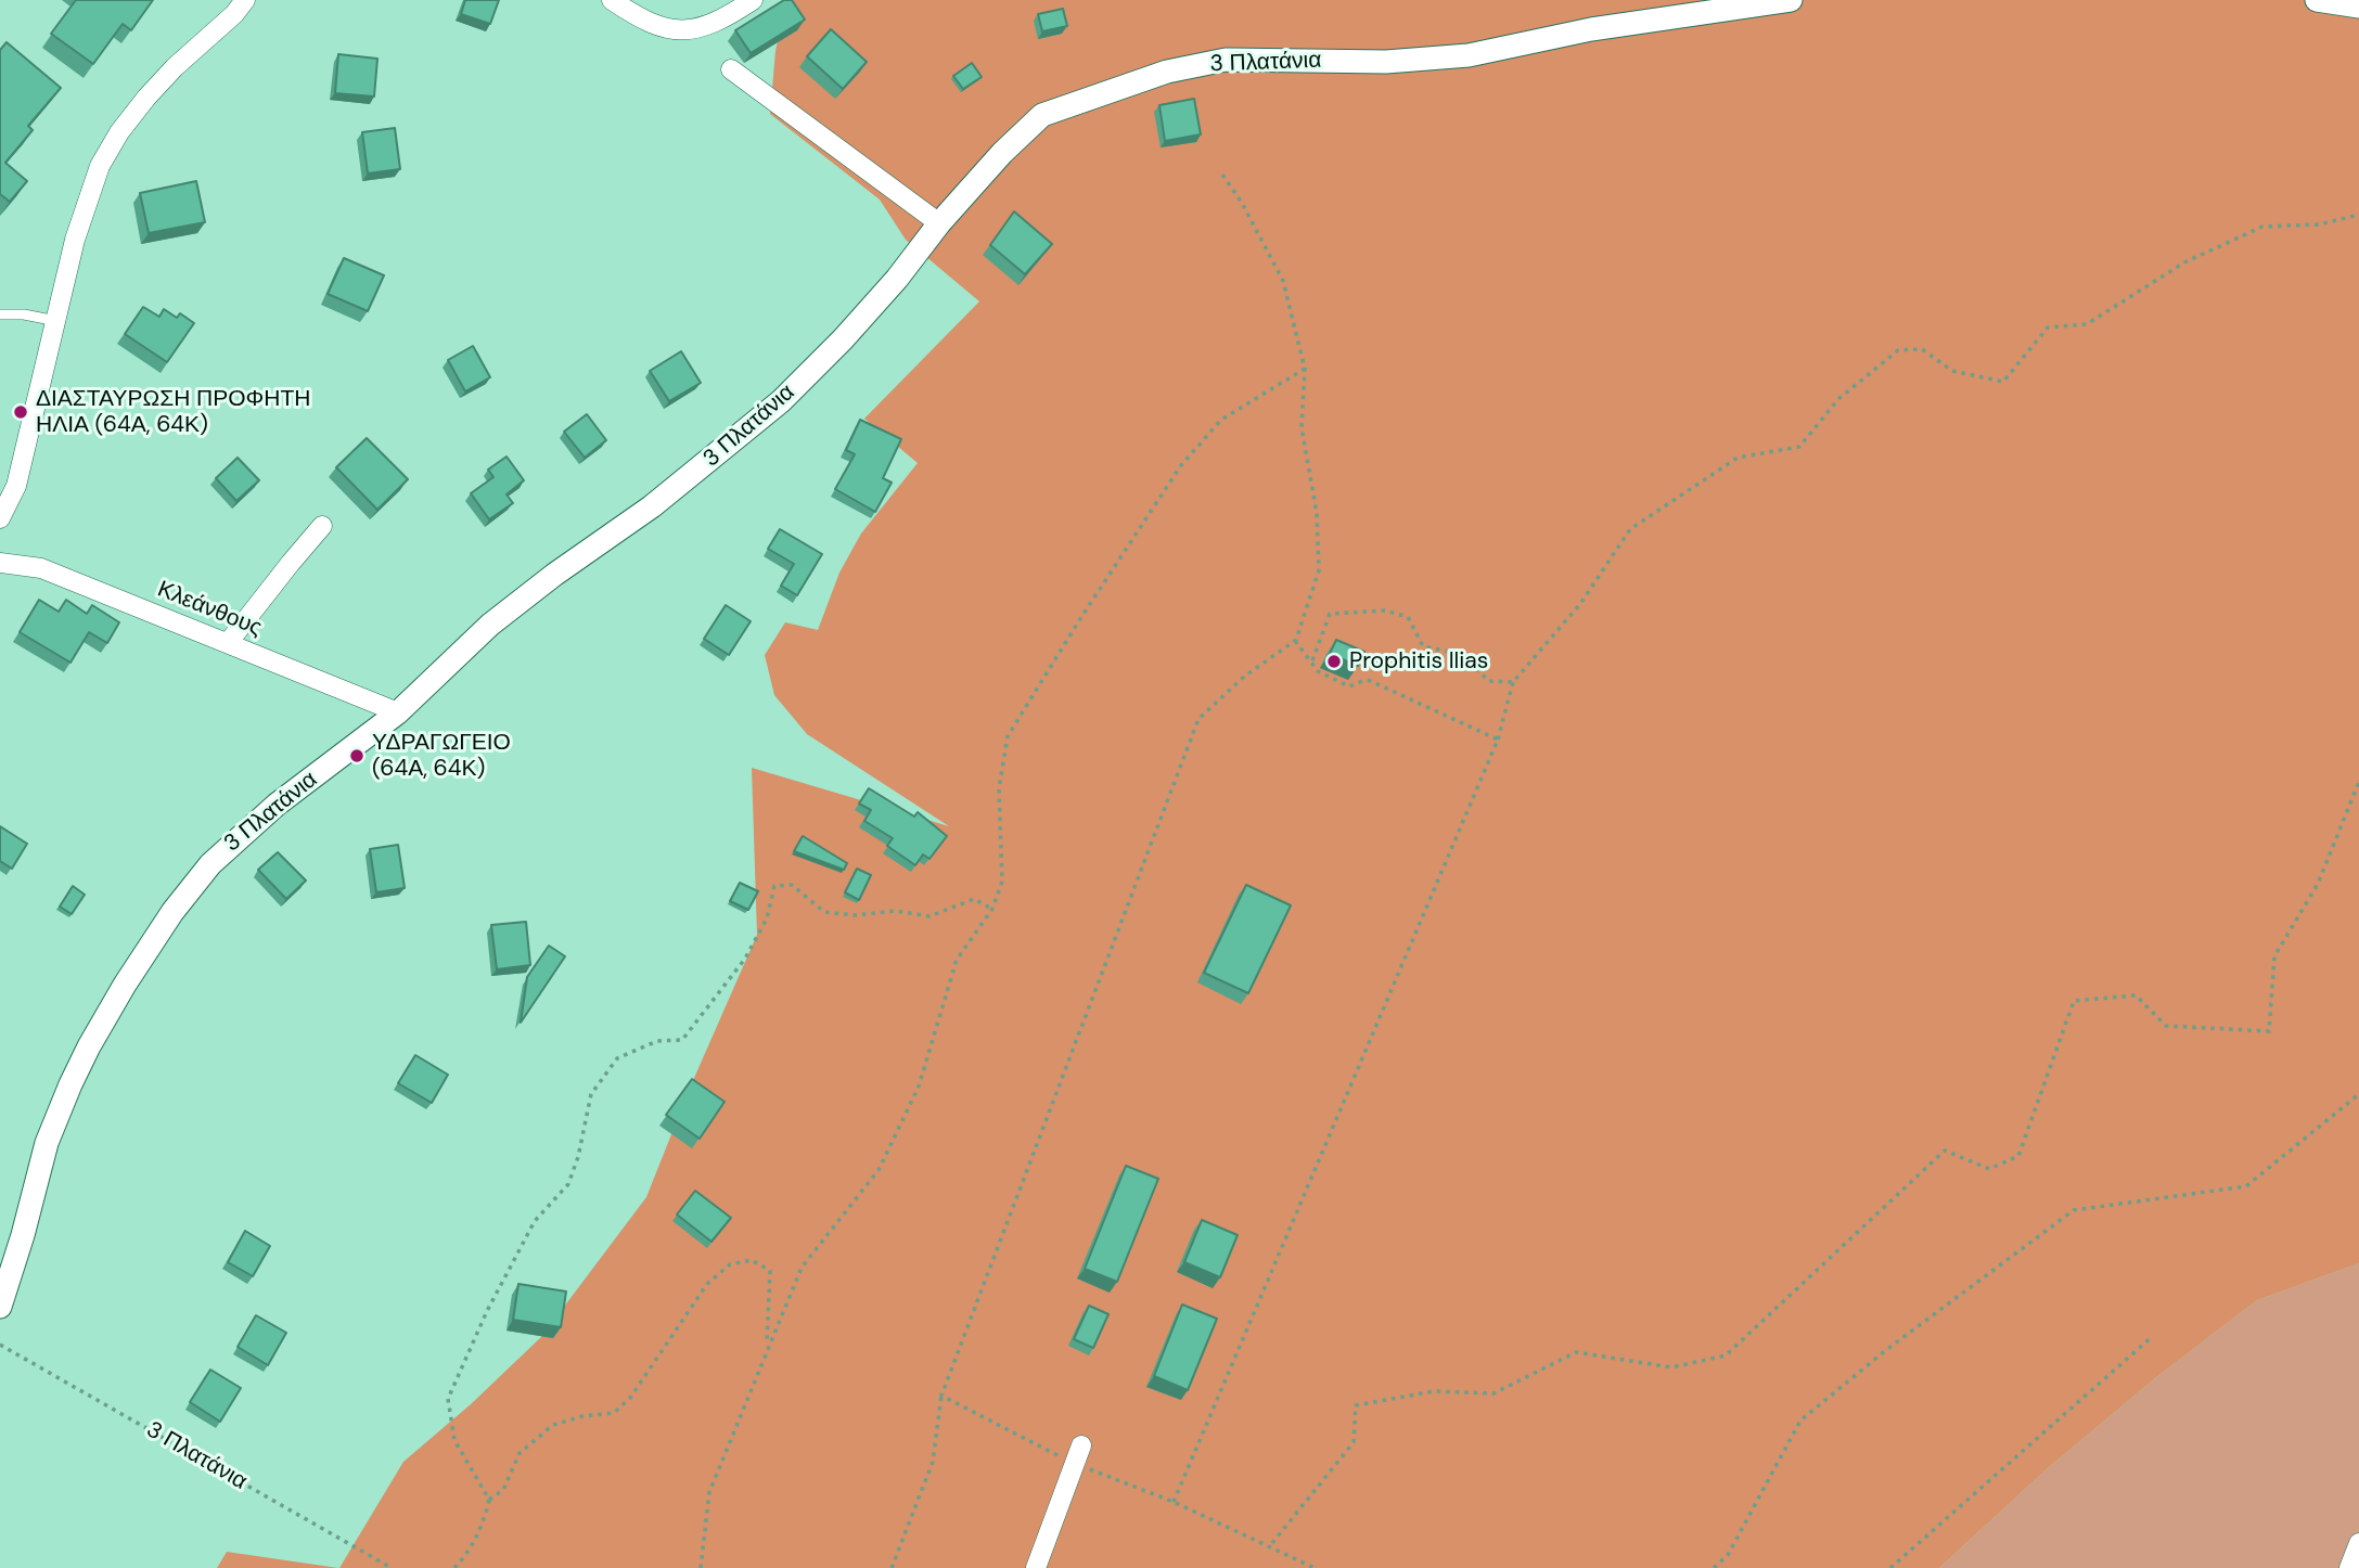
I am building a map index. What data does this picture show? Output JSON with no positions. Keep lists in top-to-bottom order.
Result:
{
  "streets": {
    "street": ["3 Πλατάνια", "Κλεάνθους"]
  },
  "crossings": [
    ["3 Πλατάνια", "Κλεάνθους"]
  ],
  "places": ["ΔΙΑΣΤΑΥΡΩΣΗ ΠΡΟΦΗΤΗ ΗΛΙΑ (64Α, 64Κ)", "Prophitis Ilias", "ΥΔΡΑΓΩΓΕΙΟ (64Α, 64Κ)"]
}
